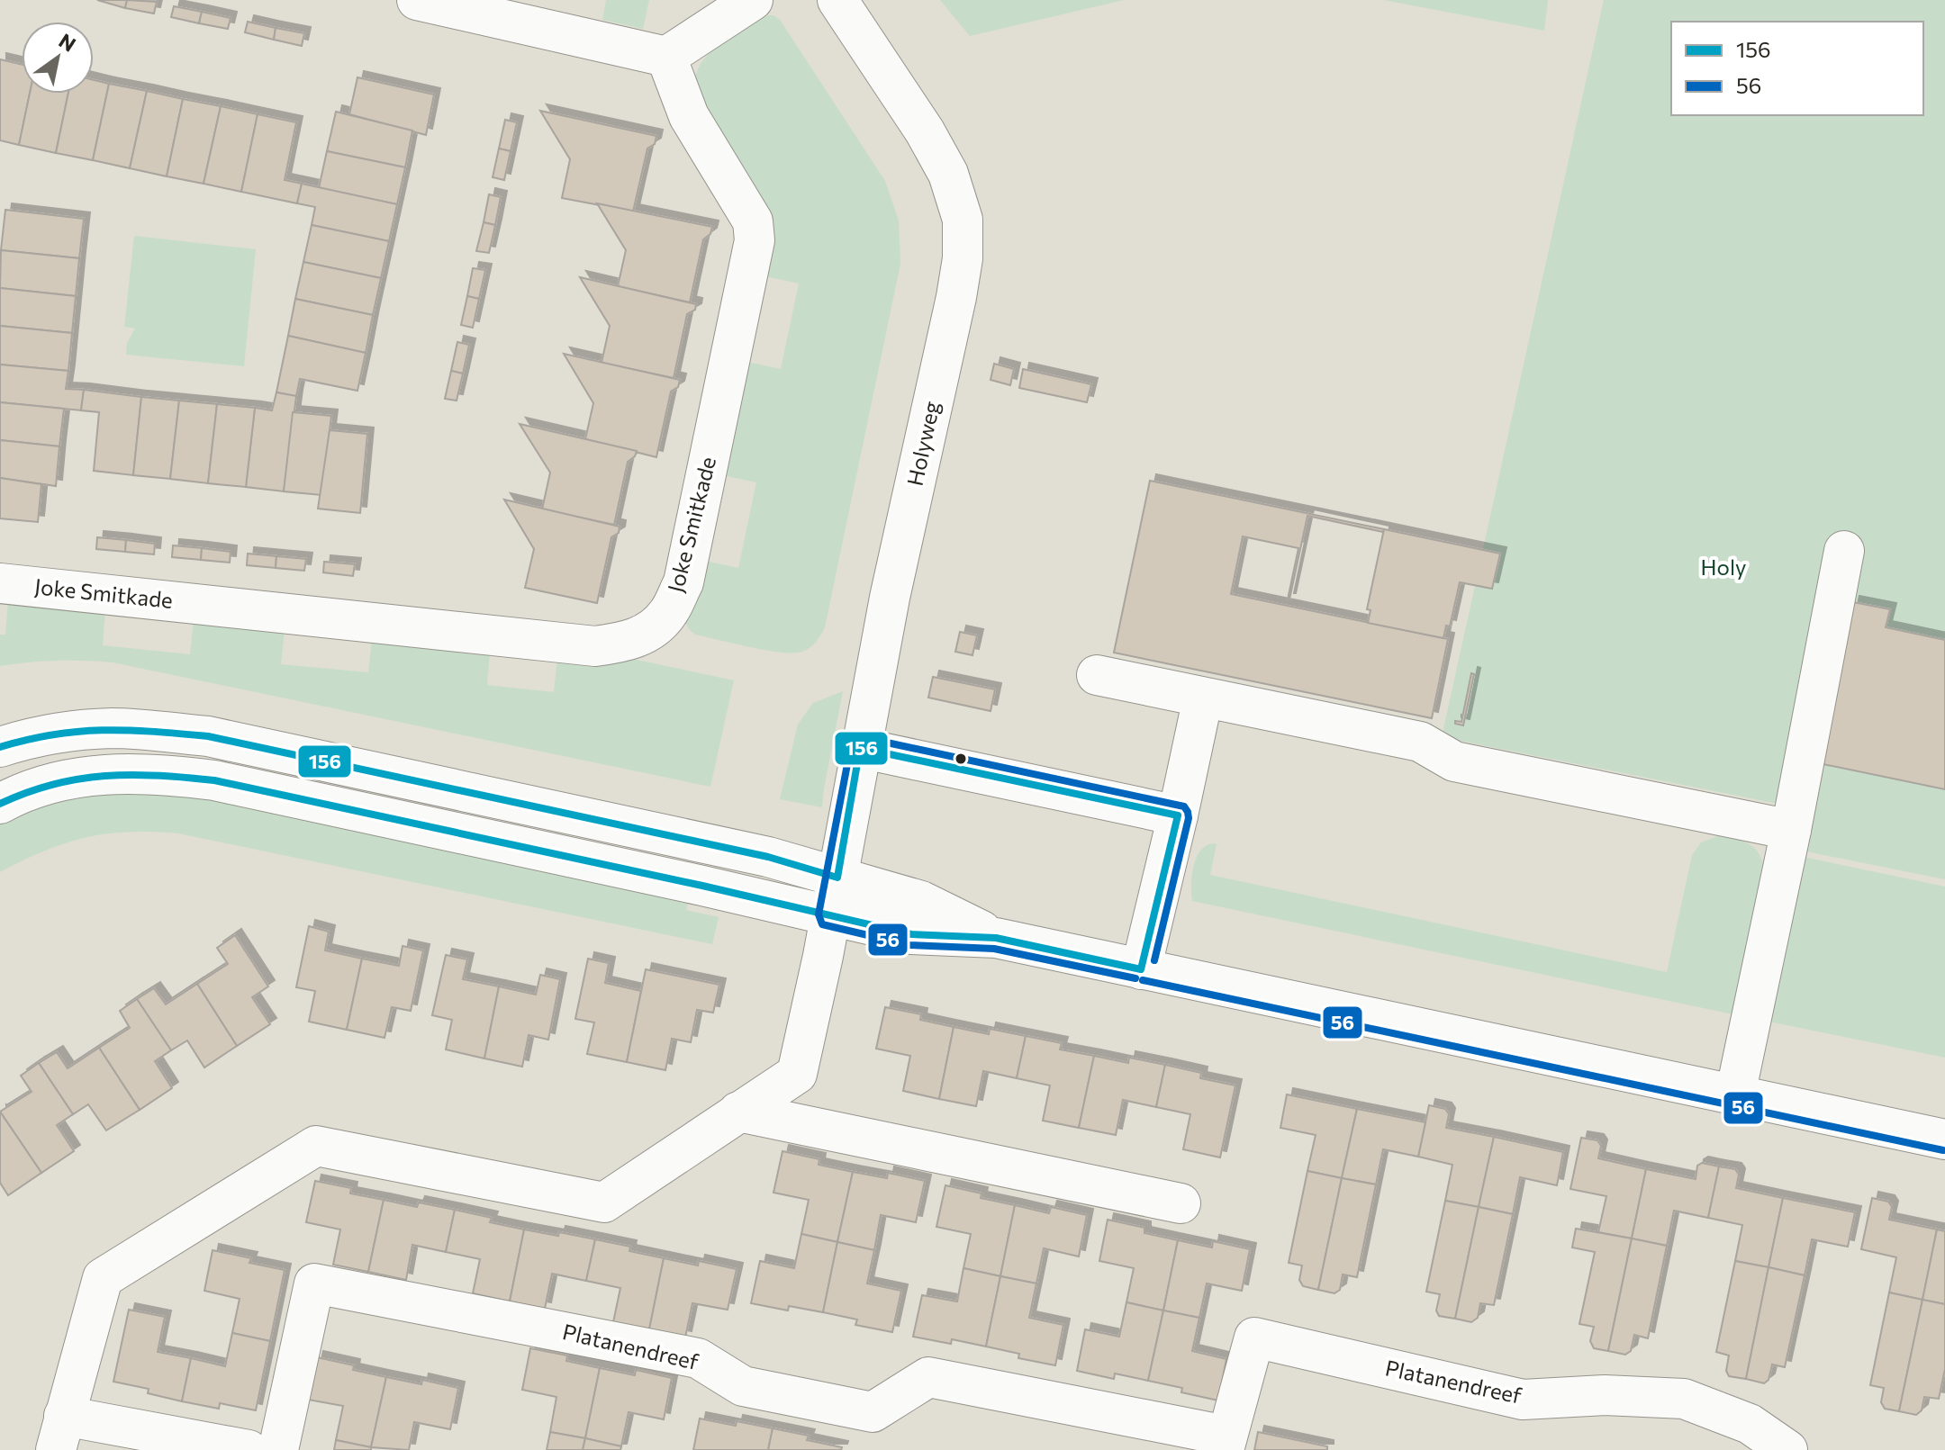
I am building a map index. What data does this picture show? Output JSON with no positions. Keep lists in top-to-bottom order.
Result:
{
  "streets": {
    "street": ["Holyweg", "Joke Smitkade", "Platanendreef"]
  },
  "parks": ["Holy"],
  "lines": ["transit line 156", "transit line 56"],
  "legend": ["156", "56"],
  "north": "top right"
}
